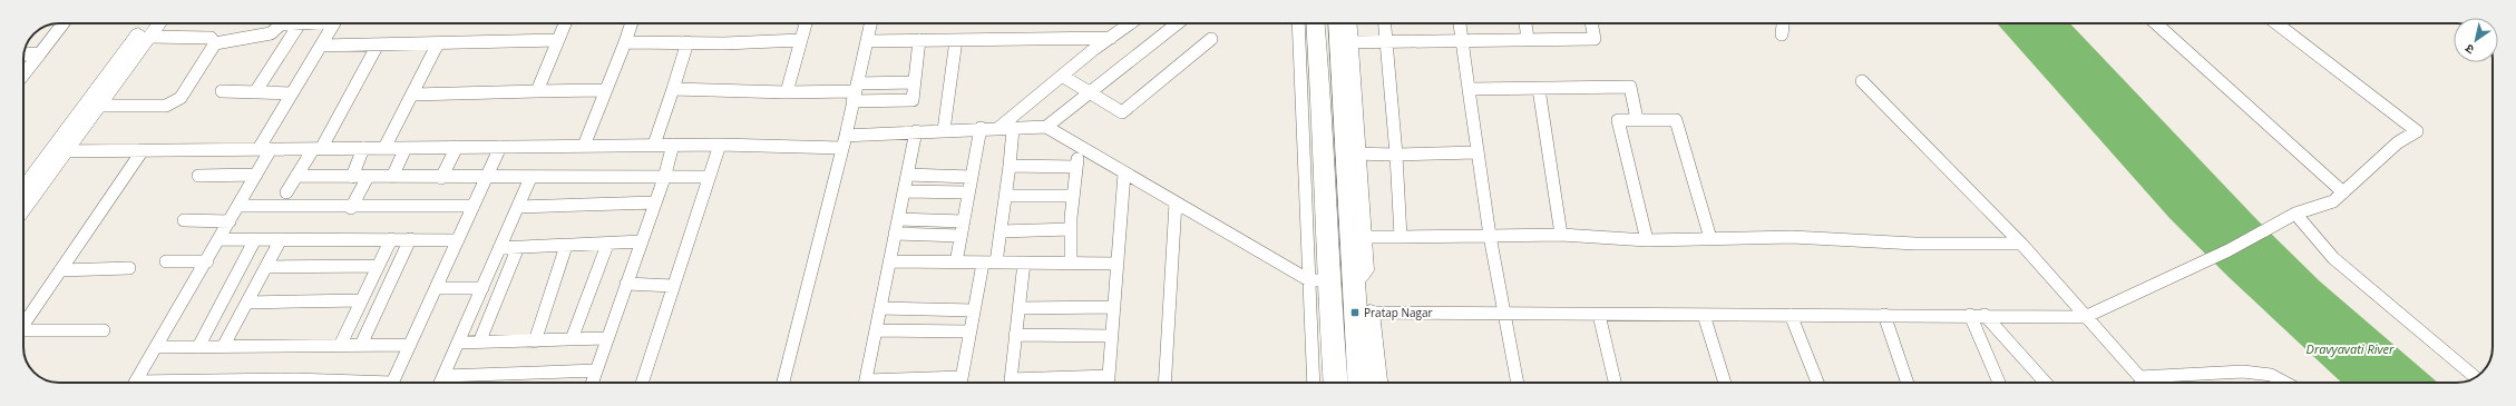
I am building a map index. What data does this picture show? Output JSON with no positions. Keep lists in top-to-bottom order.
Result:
{
  "water": ["Dravyavati River"],
  "places": {
    "transit": ["Pratap Nagar"]
  },
  "north": "bottom left"
}
